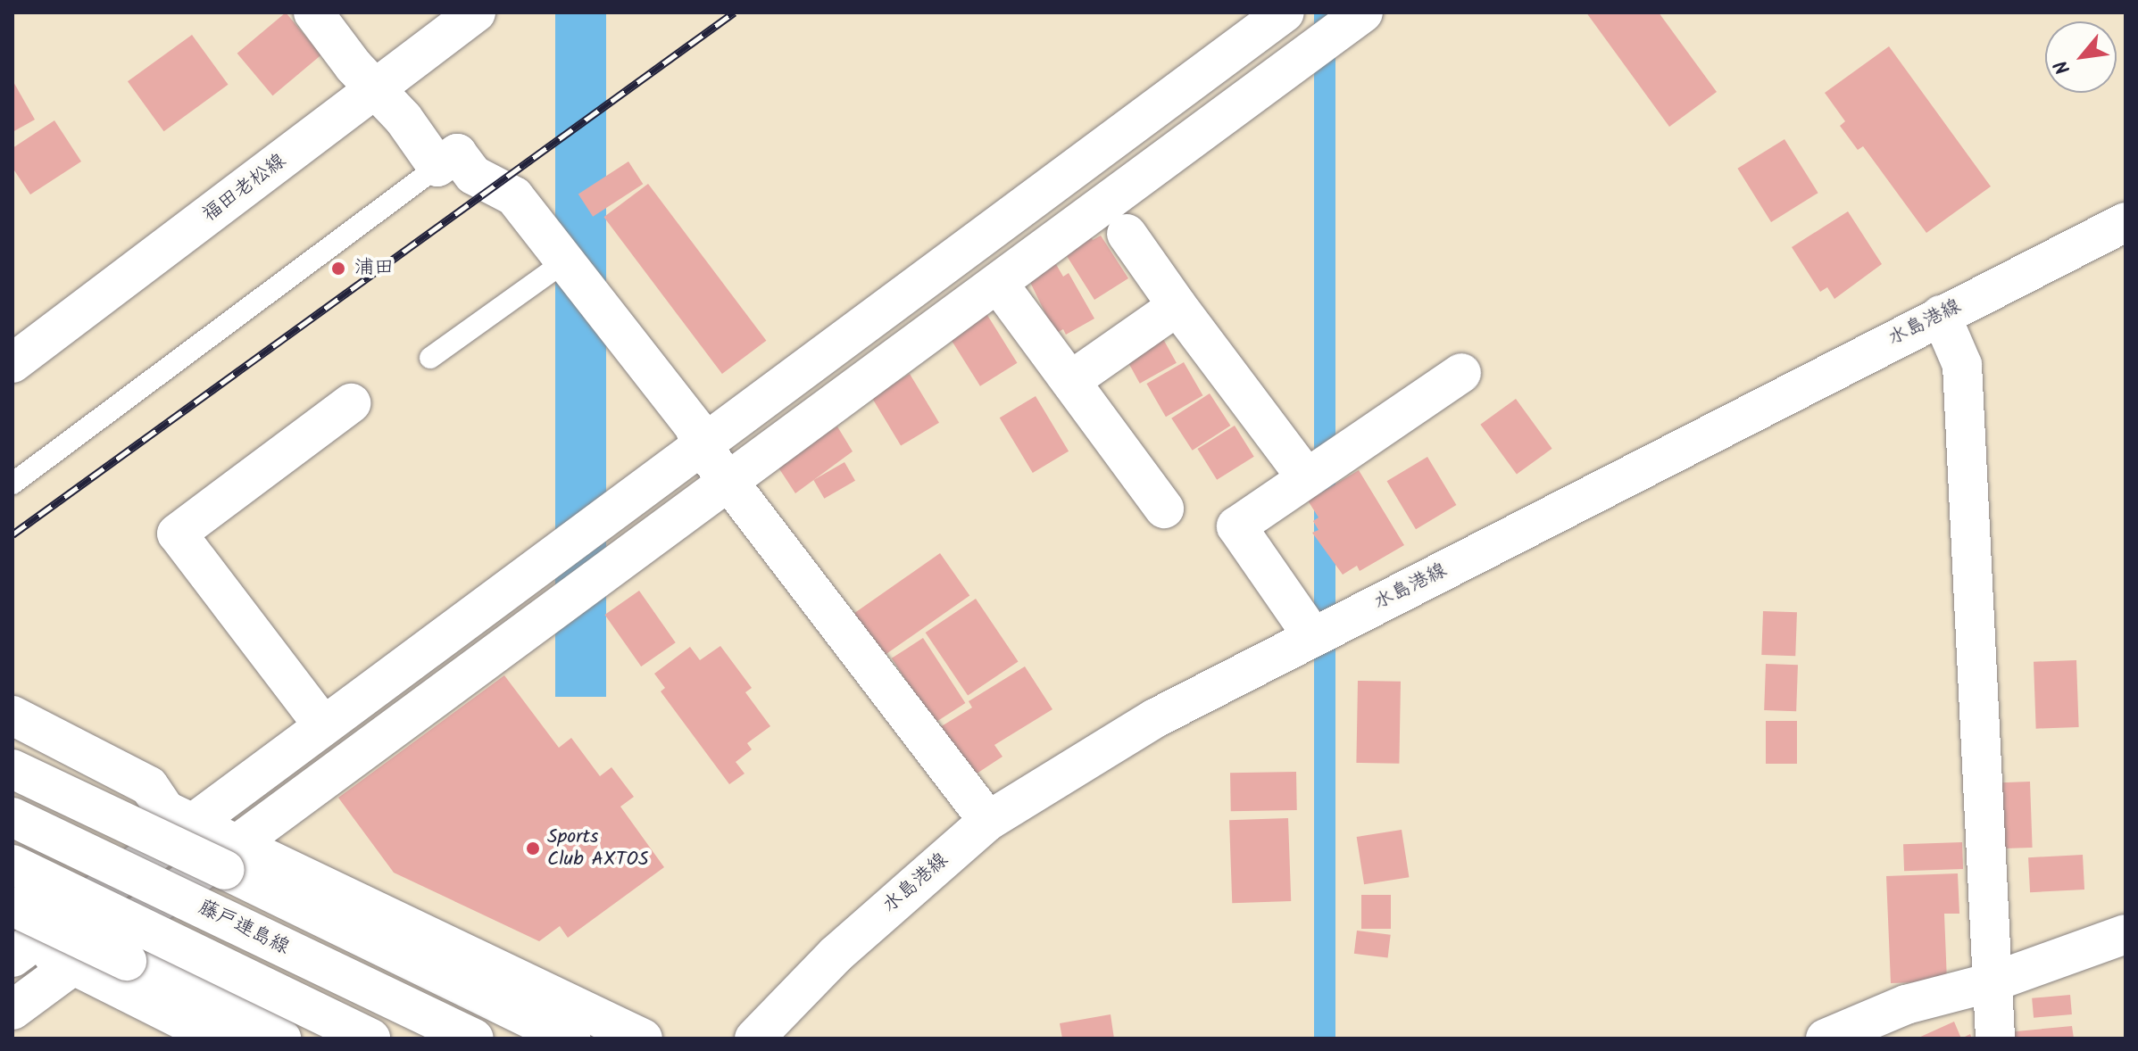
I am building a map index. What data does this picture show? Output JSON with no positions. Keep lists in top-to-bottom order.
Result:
{
  "streets": {
    "street": ["福田老松線", "水島港線", "藤戸連島線"]
  },
  "places": ["浦田", "Sports Club AXTOS"],
  "north": "bottom left"
}
